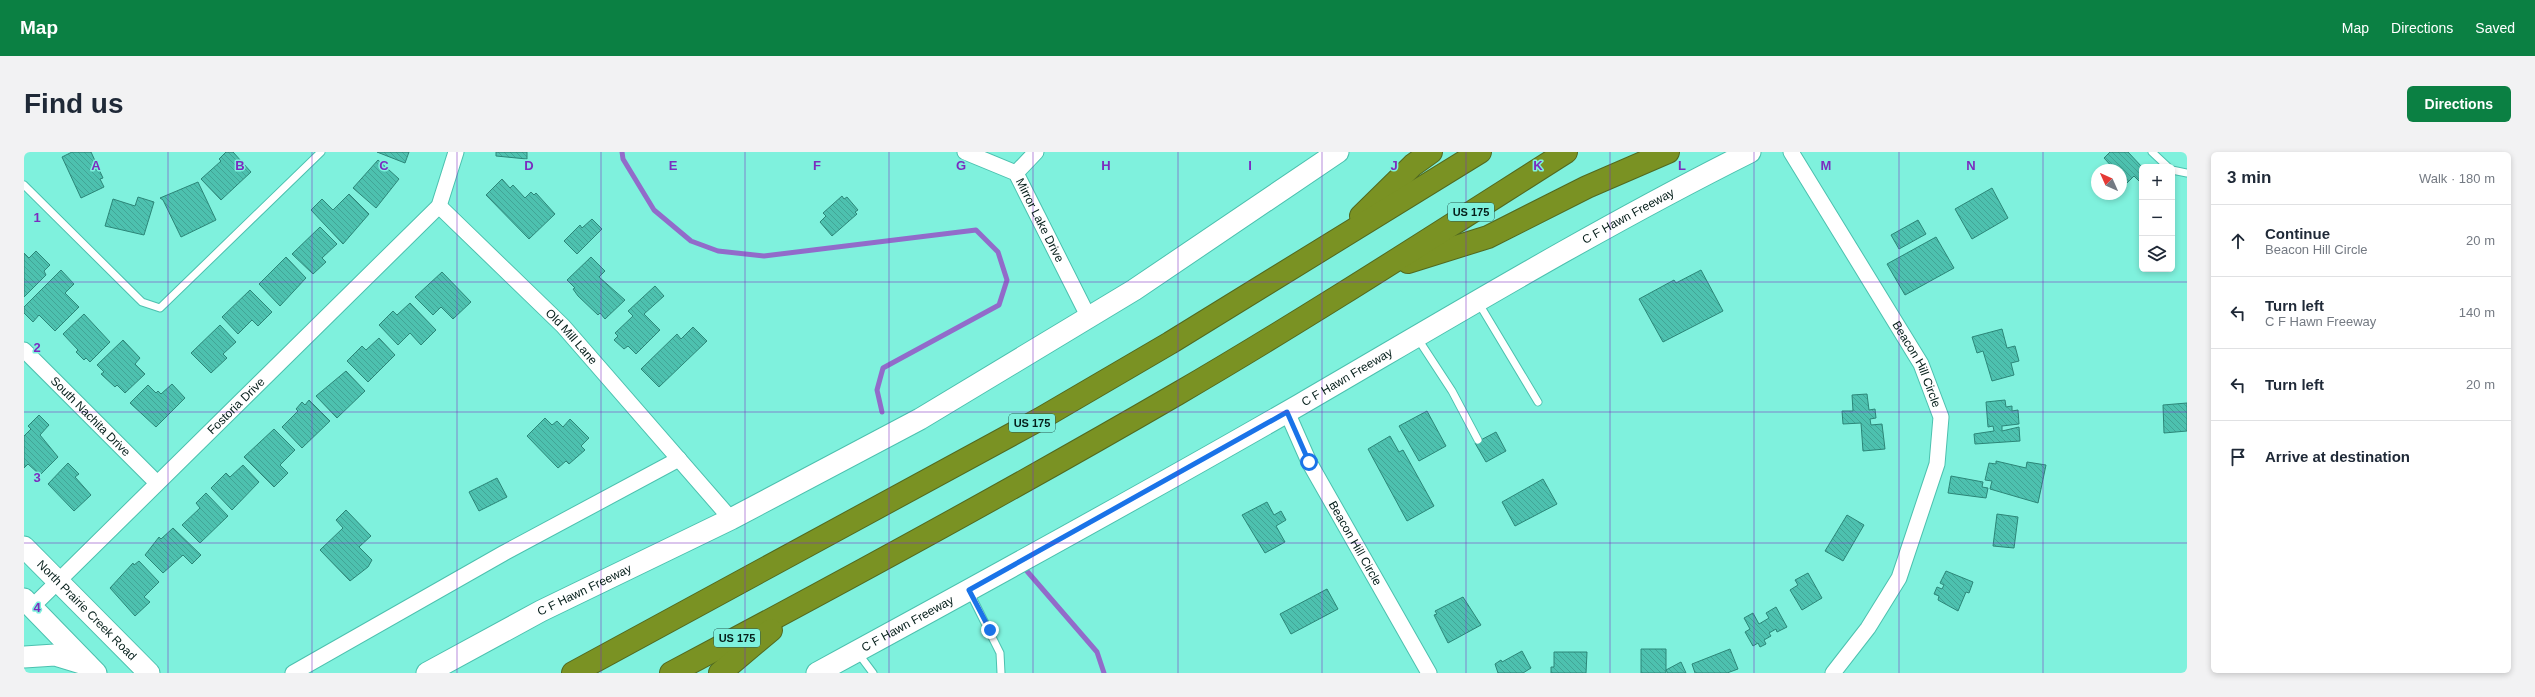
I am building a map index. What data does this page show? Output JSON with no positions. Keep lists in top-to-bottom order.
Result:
{
  "streets": {
    "highway": ["US 175"],
    "main road": ["C F Hawn Freeway", "North Prairie Creek Road"],
    "street": [
      "Mirror Lake Drive",
      "Old Mill Lane",
      "Beacon Hill Circle",
      "Fostoria Drive",
      "South Nachita Drive"
    ]
  },
  "crossings": [
    ["C F Hawn Freeway", "Mirror Lake Drive"],
    ["C F Hawn Freeway", "Old Mill Lane"],
    ["C F Hawn Freeway", "Beacon Hill Circle"],
    ["Old Mill Lane", "Fostoria Drive"],
    ["Fostoria Drive", "South Nachita Drive"],
    ["Fostoria Drive", "North Prairie Creek Road"]
  ],
  "north": "top left",
  "page": {
    "header": "Map",
    "nav": ["Map", "Directions", "Saved"],
    "buttons": "Directions",
    "title": "Find us",
    "heading": ["3 min", "Walk · 180 m"],
    "map_buttons": ["+", "−"],
    "list": [
      ["Continue", "Beacon Hill Circle", "20 m"],
      ["Turn left", "C F Hawn Freeway", "140 m"],
      ["Turn left", "20 m"],
      "Arrive at destination"
    ]
  },
  "grid": {
    "columns": [
      "A",
      "B",
      "C",
      "D",
      "E",
      "F",
      "G",
      "H",
      "I",
      "J",
      "K",
      "L",
      "M",
      "N"
    ],
    "rows": [
      "1",
      "2",
      "3",
      "4"
    ]
  }
}
